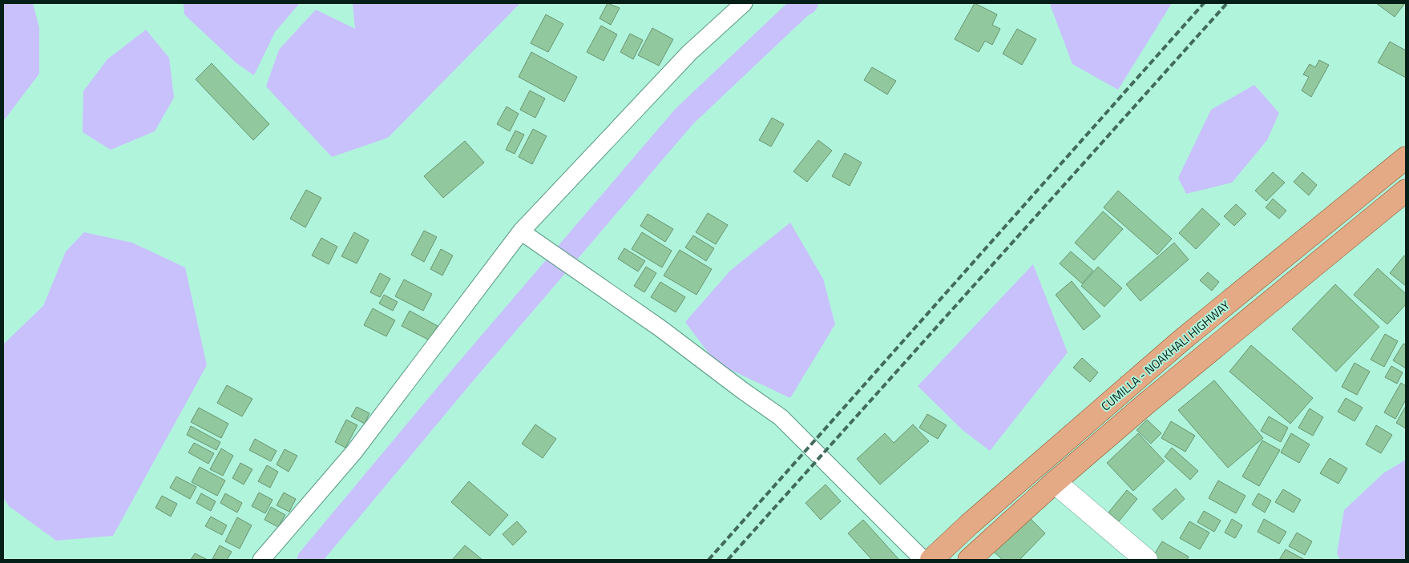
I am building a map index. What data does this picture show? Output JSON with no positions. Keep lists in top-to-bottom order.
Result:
{
  "streets": {
    "main road": ["CUMILLA - NOAKHALI HIGHWAY"]
  }
}
